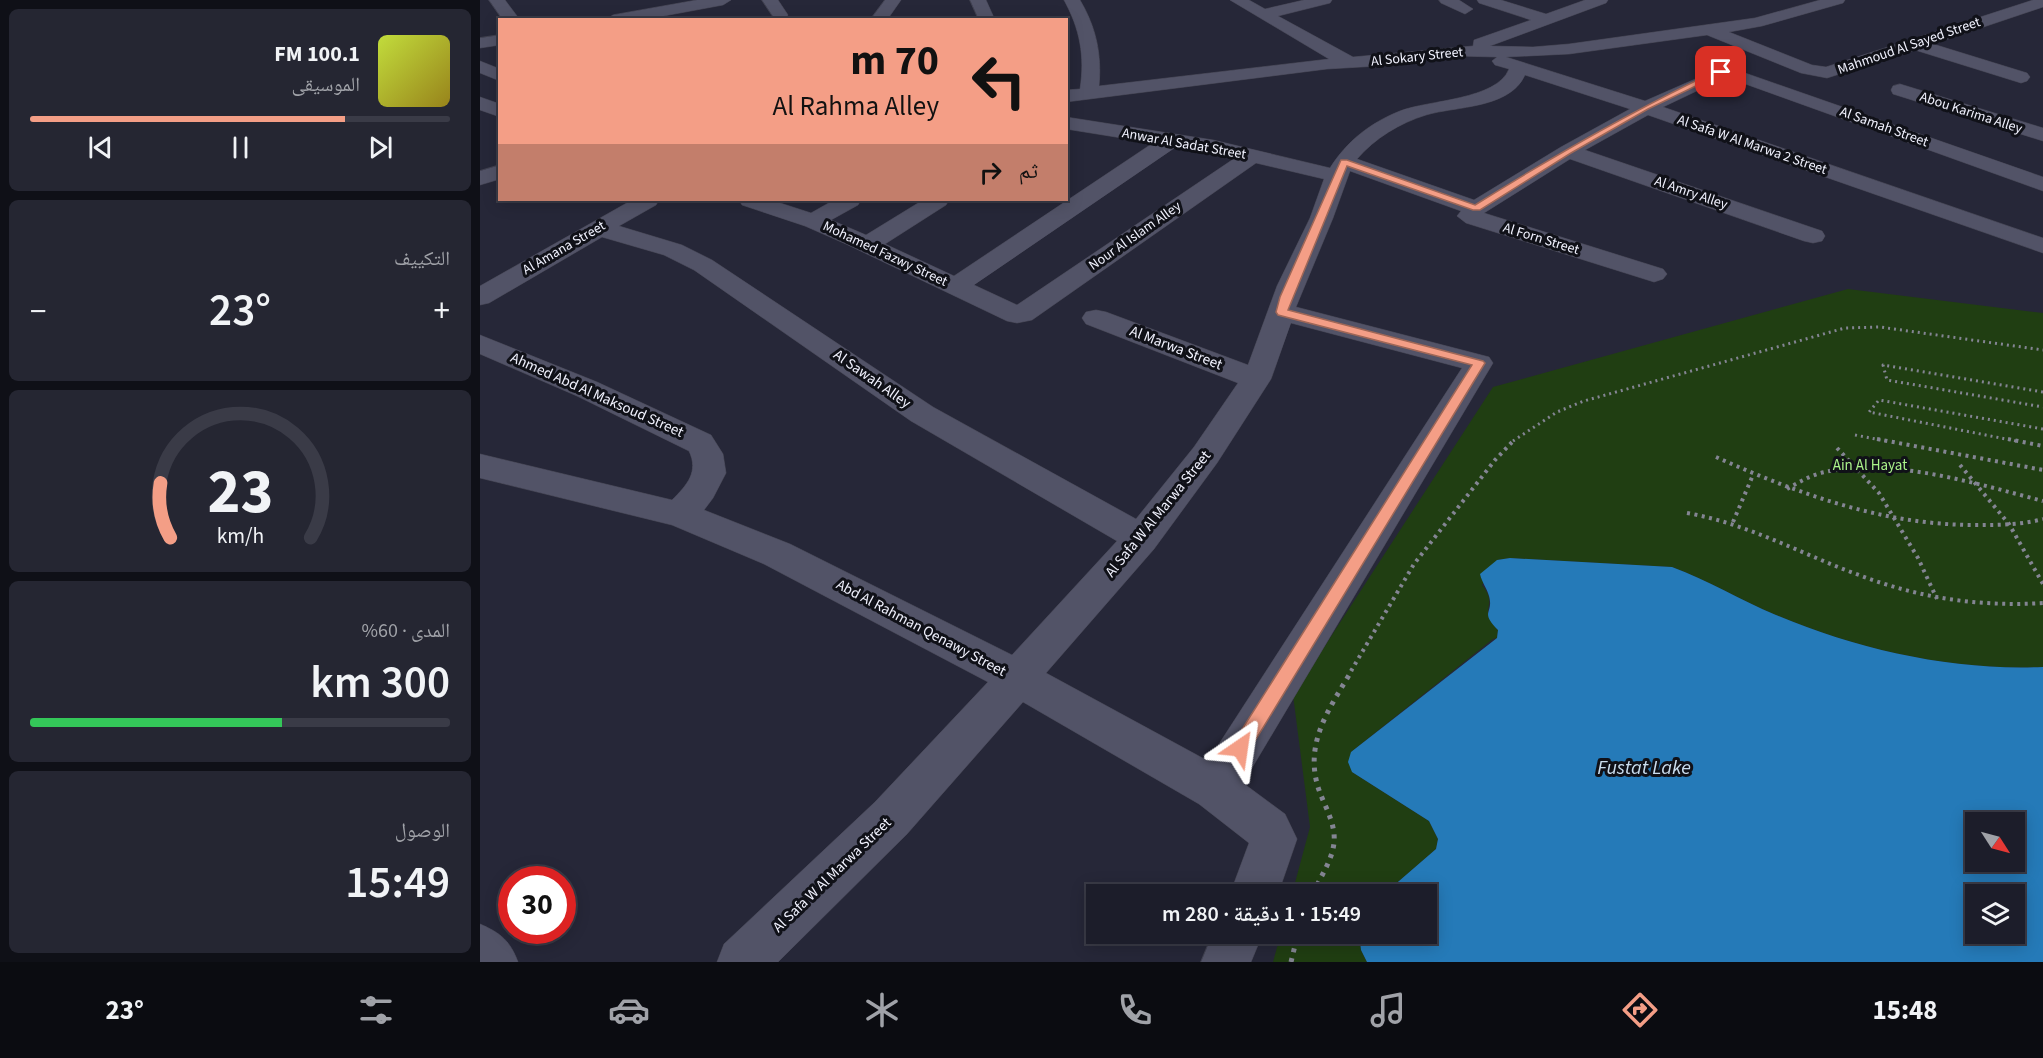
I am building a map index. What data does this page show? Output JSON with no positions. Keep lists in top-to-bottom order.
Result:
{
  "streets": {
    "street": [
      "Mahmoud Al Sayed Street",
      "Al Sokary Street",
      "Abou Karima Alley",
      "Al Samah Street",
      "Anwar Al Sadat Street",
      "Al Safa W Al Marwa 2 Street",
      "Al Amry Alley",
      "Nour Al Islam Alley",
      "Al Forn Street",
      "Al Amana Street",
      "Mohamed Fazwy Street",
      "Al Marwa Street",
      "Al Sawah Alley",
      "Ahmed Abd Al Maksoud Street",
      "Al Safa W Al Marwa Street",
      "Abd Al Rahman Qenawy Street"
    ]
  },
  "crossings": [
    ["Mahmoud Al Sayed Street", "Al Sokary Street"],
    ["Al Sokary Street", "Al Safa W Al Marwa 2 Street"],
    ["Al Samah Street", "Al Safa W Al Marwa 2 Street"],
    ["Anwar Al Sadat Street", "Nour Al Islam Alley"],
    ["Anwar Al Sadat Street", "Al Safa W Al Marwa Street"],
    ["Al Safa W Al Marwa 2 Street", "Al Safa W Al Marwa Street"],
    ["Nour Al Islam Alley", "Mohamed Fazwy Street"],
    ["Al Amana Street", "Al Sawah Alley"],
    ["Al Marwa Street", "Al Safa W Al Marwa Street"],
    ["Al Sawah Alley", "Al Safa W Al Marwa Street"],
    ["Ahmed Abd Al Maksoud Street", "Abd Al Rahman Qenawy Street"],
    ["Al Safa W Al Marwa Street", "Abd Al Rahman Qenawy Street"]
  ],
  "water": ["Fustat Lake"],
  "parks": ["Ain Al Hayat"],
  "north": "bottom right",
  "page": {
    "turn": ["70 m", "Al Rahma Alley"],
    "song": ["100.1 FM", "الموسيقى"],
    "then": "ثم",
    "tile": [
      "التكييف",
      ["المدى · 60%", "300 km"],
      ["الوصول", "15:49"]
    ],
    "heat": ["−", "23°", "+"],
    "limit": "30",
    "trip": "15:49 · 1 دقيقة · 280 m",
    "tabs": ["15:48", "23°"],
    "gauge": ["23", "km/h"]
  }
}
